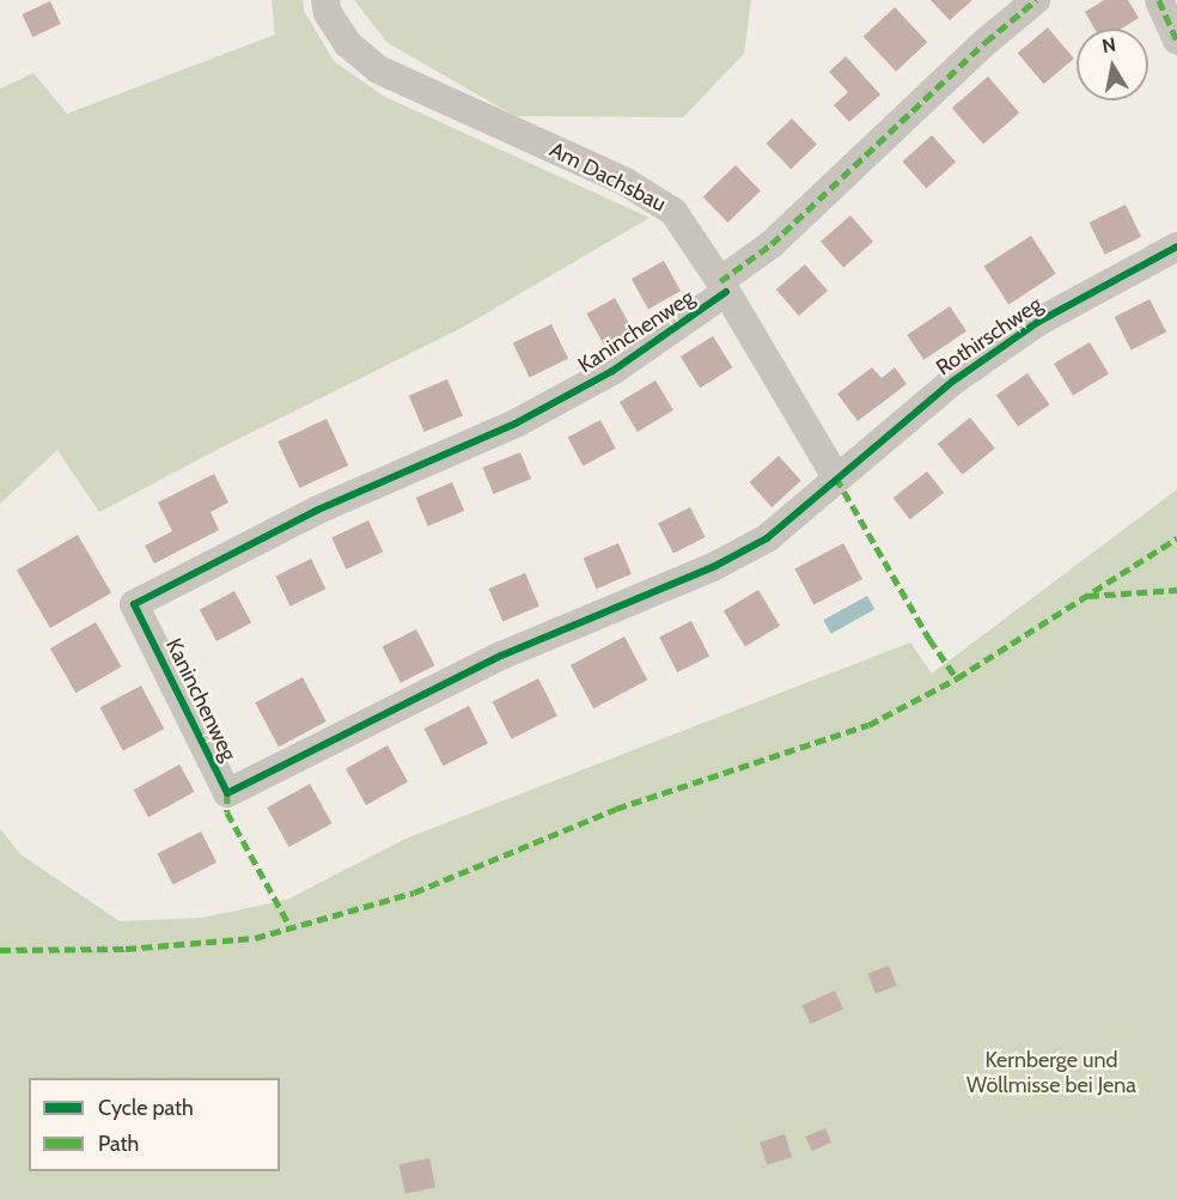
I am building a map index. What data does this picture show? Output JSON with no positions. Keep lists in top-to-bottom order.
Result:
{
  "streets": {
    "street": ["Am Dachsbau", "Kaninchenweg", "Rothirschweg"]
  },
  "crossings": [
    ["Am Dachsbau", "Kaninchenweg"],
    ["Am Dachsbau", "Rothirschweg"],
    ["Kaninchenweg", "Rothirschweg"]
  ],
  "parks": ["Kernberge und Wöllmisse bei Jena"],
  "legend": ["Cycle path", "Path"],
  "north": "top"
}
